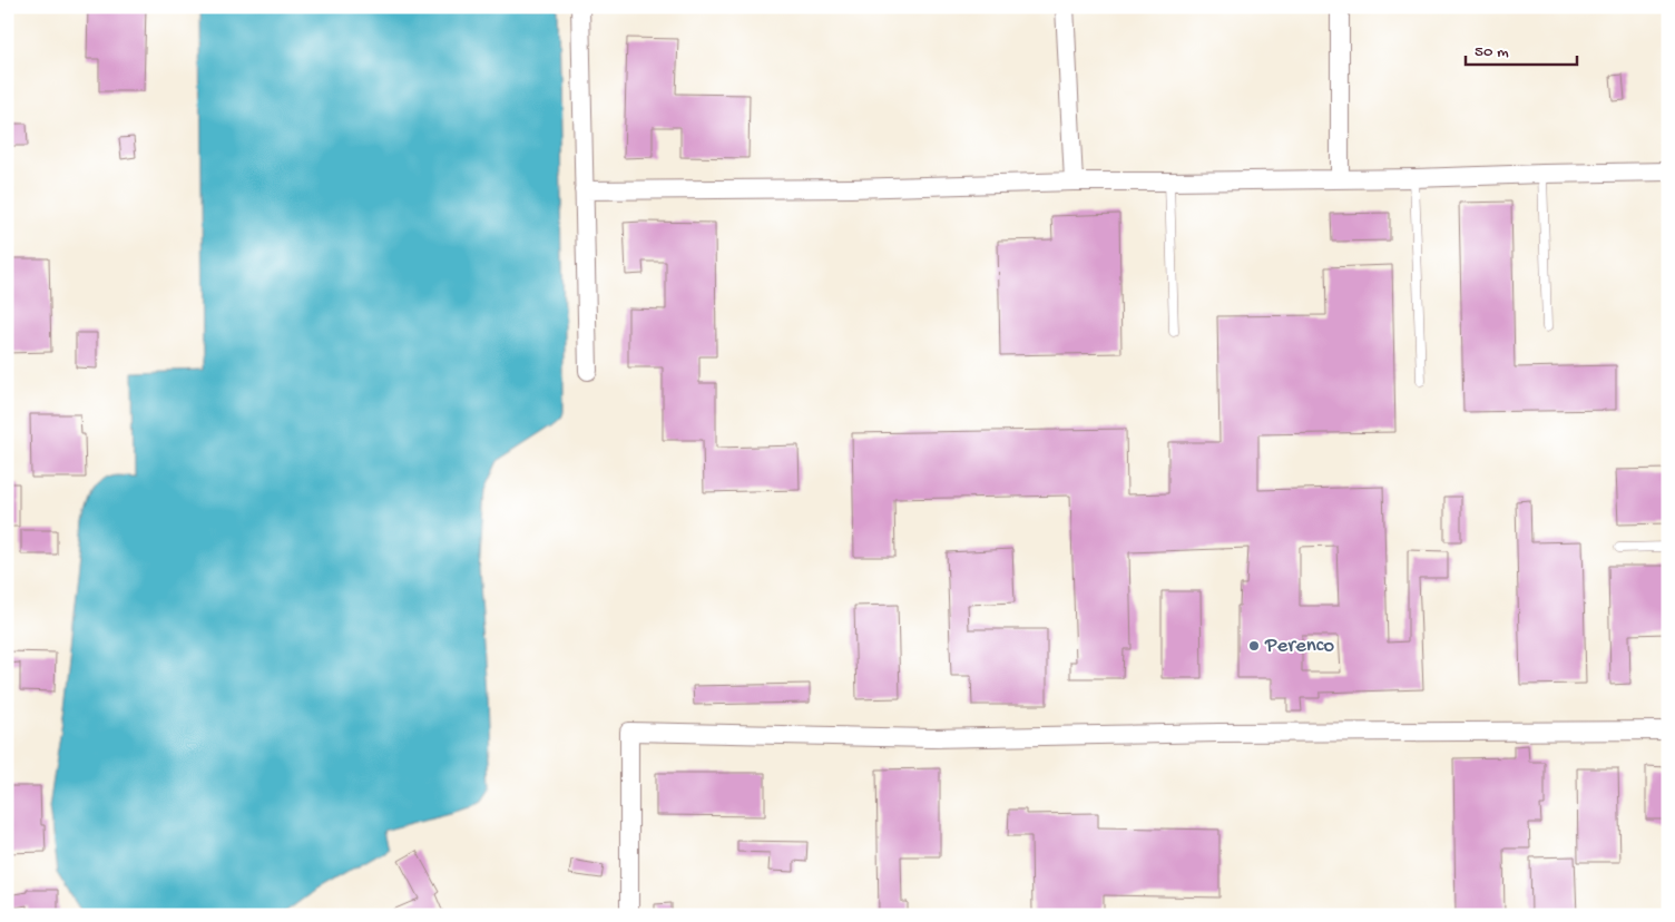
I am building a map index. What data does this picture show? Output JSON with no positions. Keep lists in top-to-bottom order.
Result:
{
  "places": ["Perenco"],
  "scale_bar": "50 m"
}
